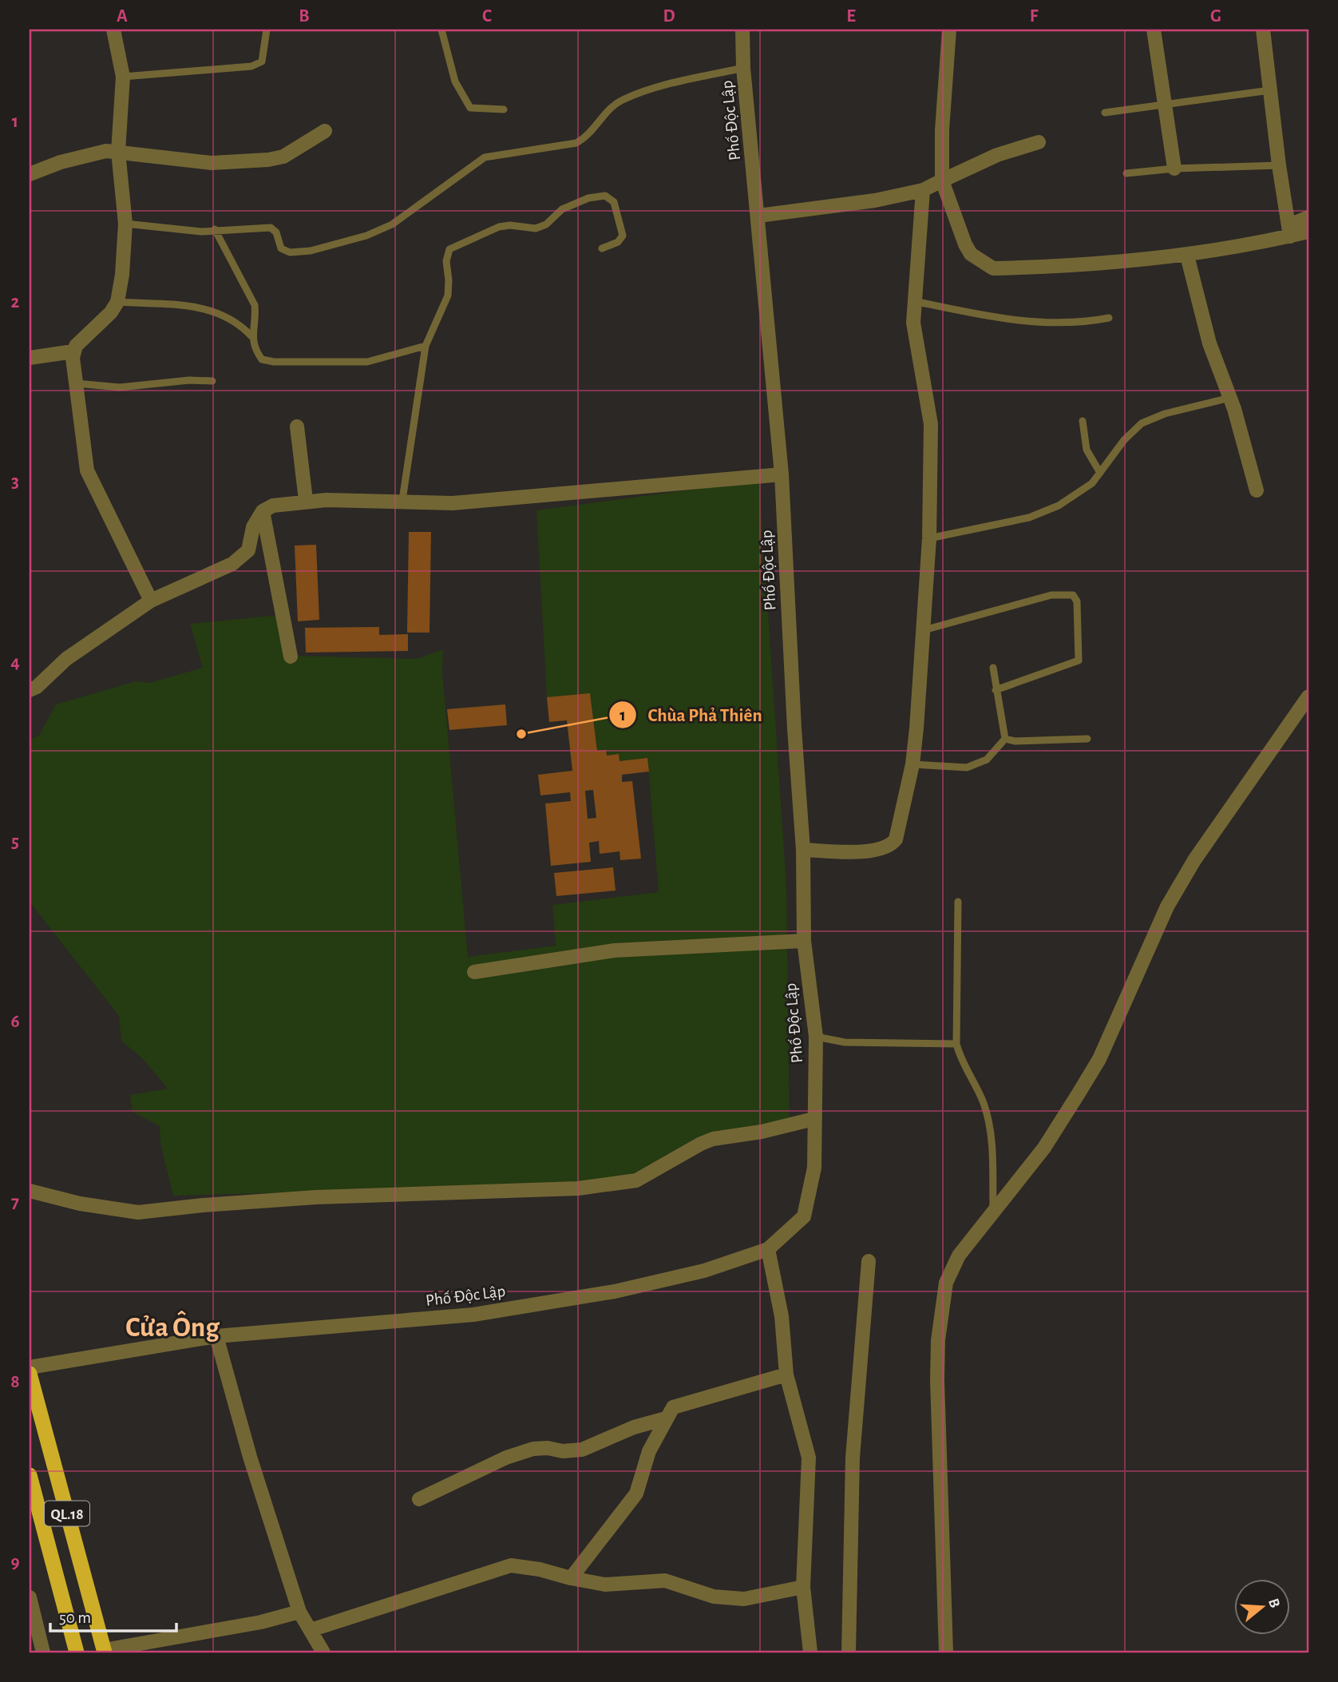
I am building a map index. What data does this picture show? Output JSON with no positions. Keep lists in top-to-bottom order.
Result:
{
  "streets": {
    "highway": ["QL.18"],
    "street": ["Phố Độc Lập"]
  },
  "districts": ["Cửa Ông"],
  "places": ["Chùa Phả Thiên"],
  "scale_bar": "50 m",
  "north": "right",
  "grid": {
    "columns": [
      "A",
      "B",
      "C",
      "D",
      "E",
      "F",
      "G"
    ],
    "rows": [
      "1",
      "2",
      "3",
      "4",
      "5",
      "6",
      "7",
      "8",
      "9"
    ]
  }
}
